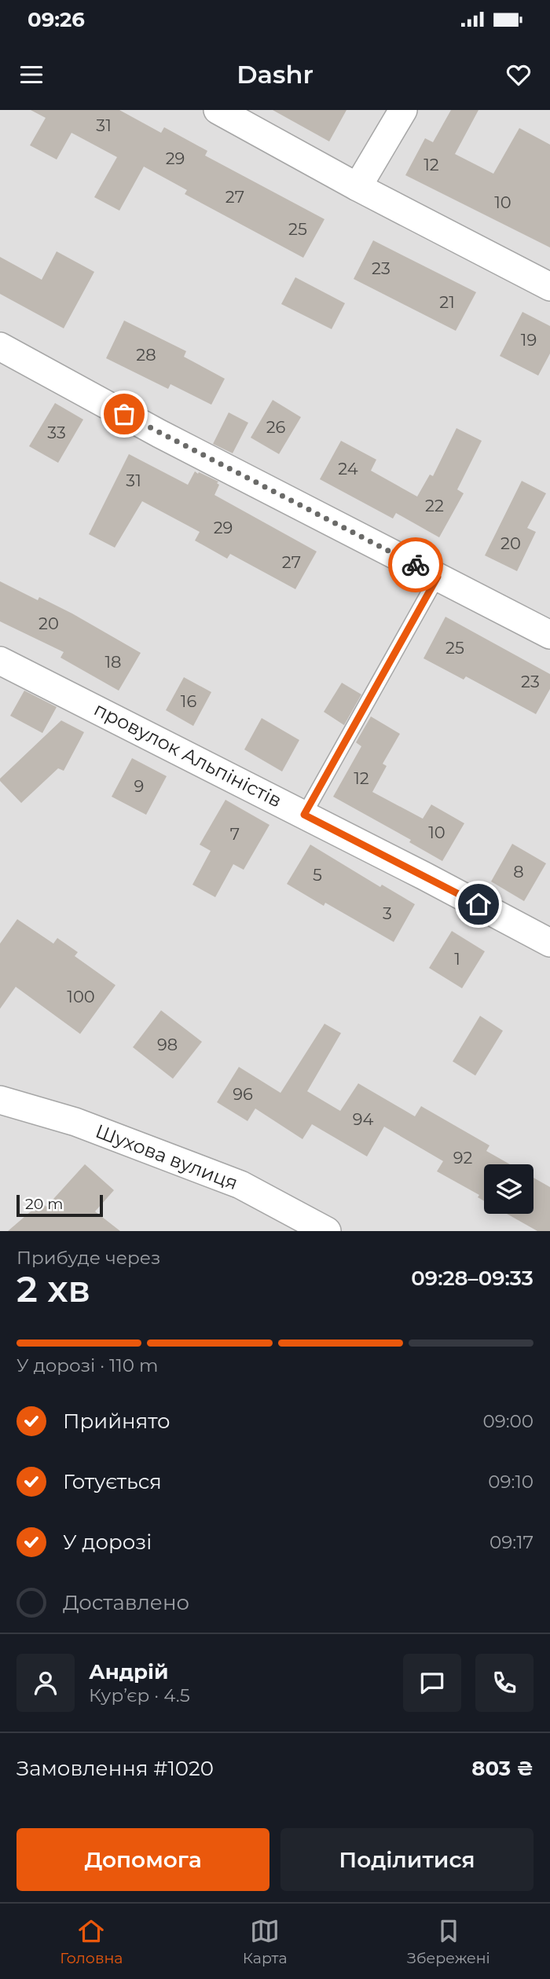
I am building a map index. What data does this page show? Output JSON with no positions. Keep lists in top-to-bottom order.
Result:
{
  "streets": {
    "street": ["провулок Альпіністів", "Шухова вулиця"]
  },
  "house_numbers": [
    "31",
    "29",
    "12",
    "27",
    "10",
    "25",
    "23",
    "21",
    "19",
    "28",
    "26",
    "33",
    "24",
    "31",
    "22",
    "29",
    "20",
    "27",
    "20",
    "25",
    "18",
    "23",
    "16",
    "12",
    "9",
    "10",
    "7",
    "8",
    "5",
    "3",
    "1",
    "100",
    "98",
    "96",
    "94",
    "92"
  ],
  "scale_bar": "20 m",
  "page": {
    "status": "09:26",
    "header": "Dashr",
    "scale": "20 m",
    "heading": ["2 хв", "Прибуде через", "09:28–09:33"],
    "panel": [
      "Андрій",
      "Кур’єр · 4.5",
      "Замовлення #1020",
      "803 ₴"
    ],
    "bar": "У дорозі · 110 m",
    "list": [
      ["Прийнято", "09:00"],
      ["Готується", "09:10"],
      ["У дорозі", "09:17"],
      "Доставлено"
    ],
    "buttons": ["Допомога", "Поділитися"],
    "tabs": ["Головна", "Карта", "Збережені"]
  }
}
